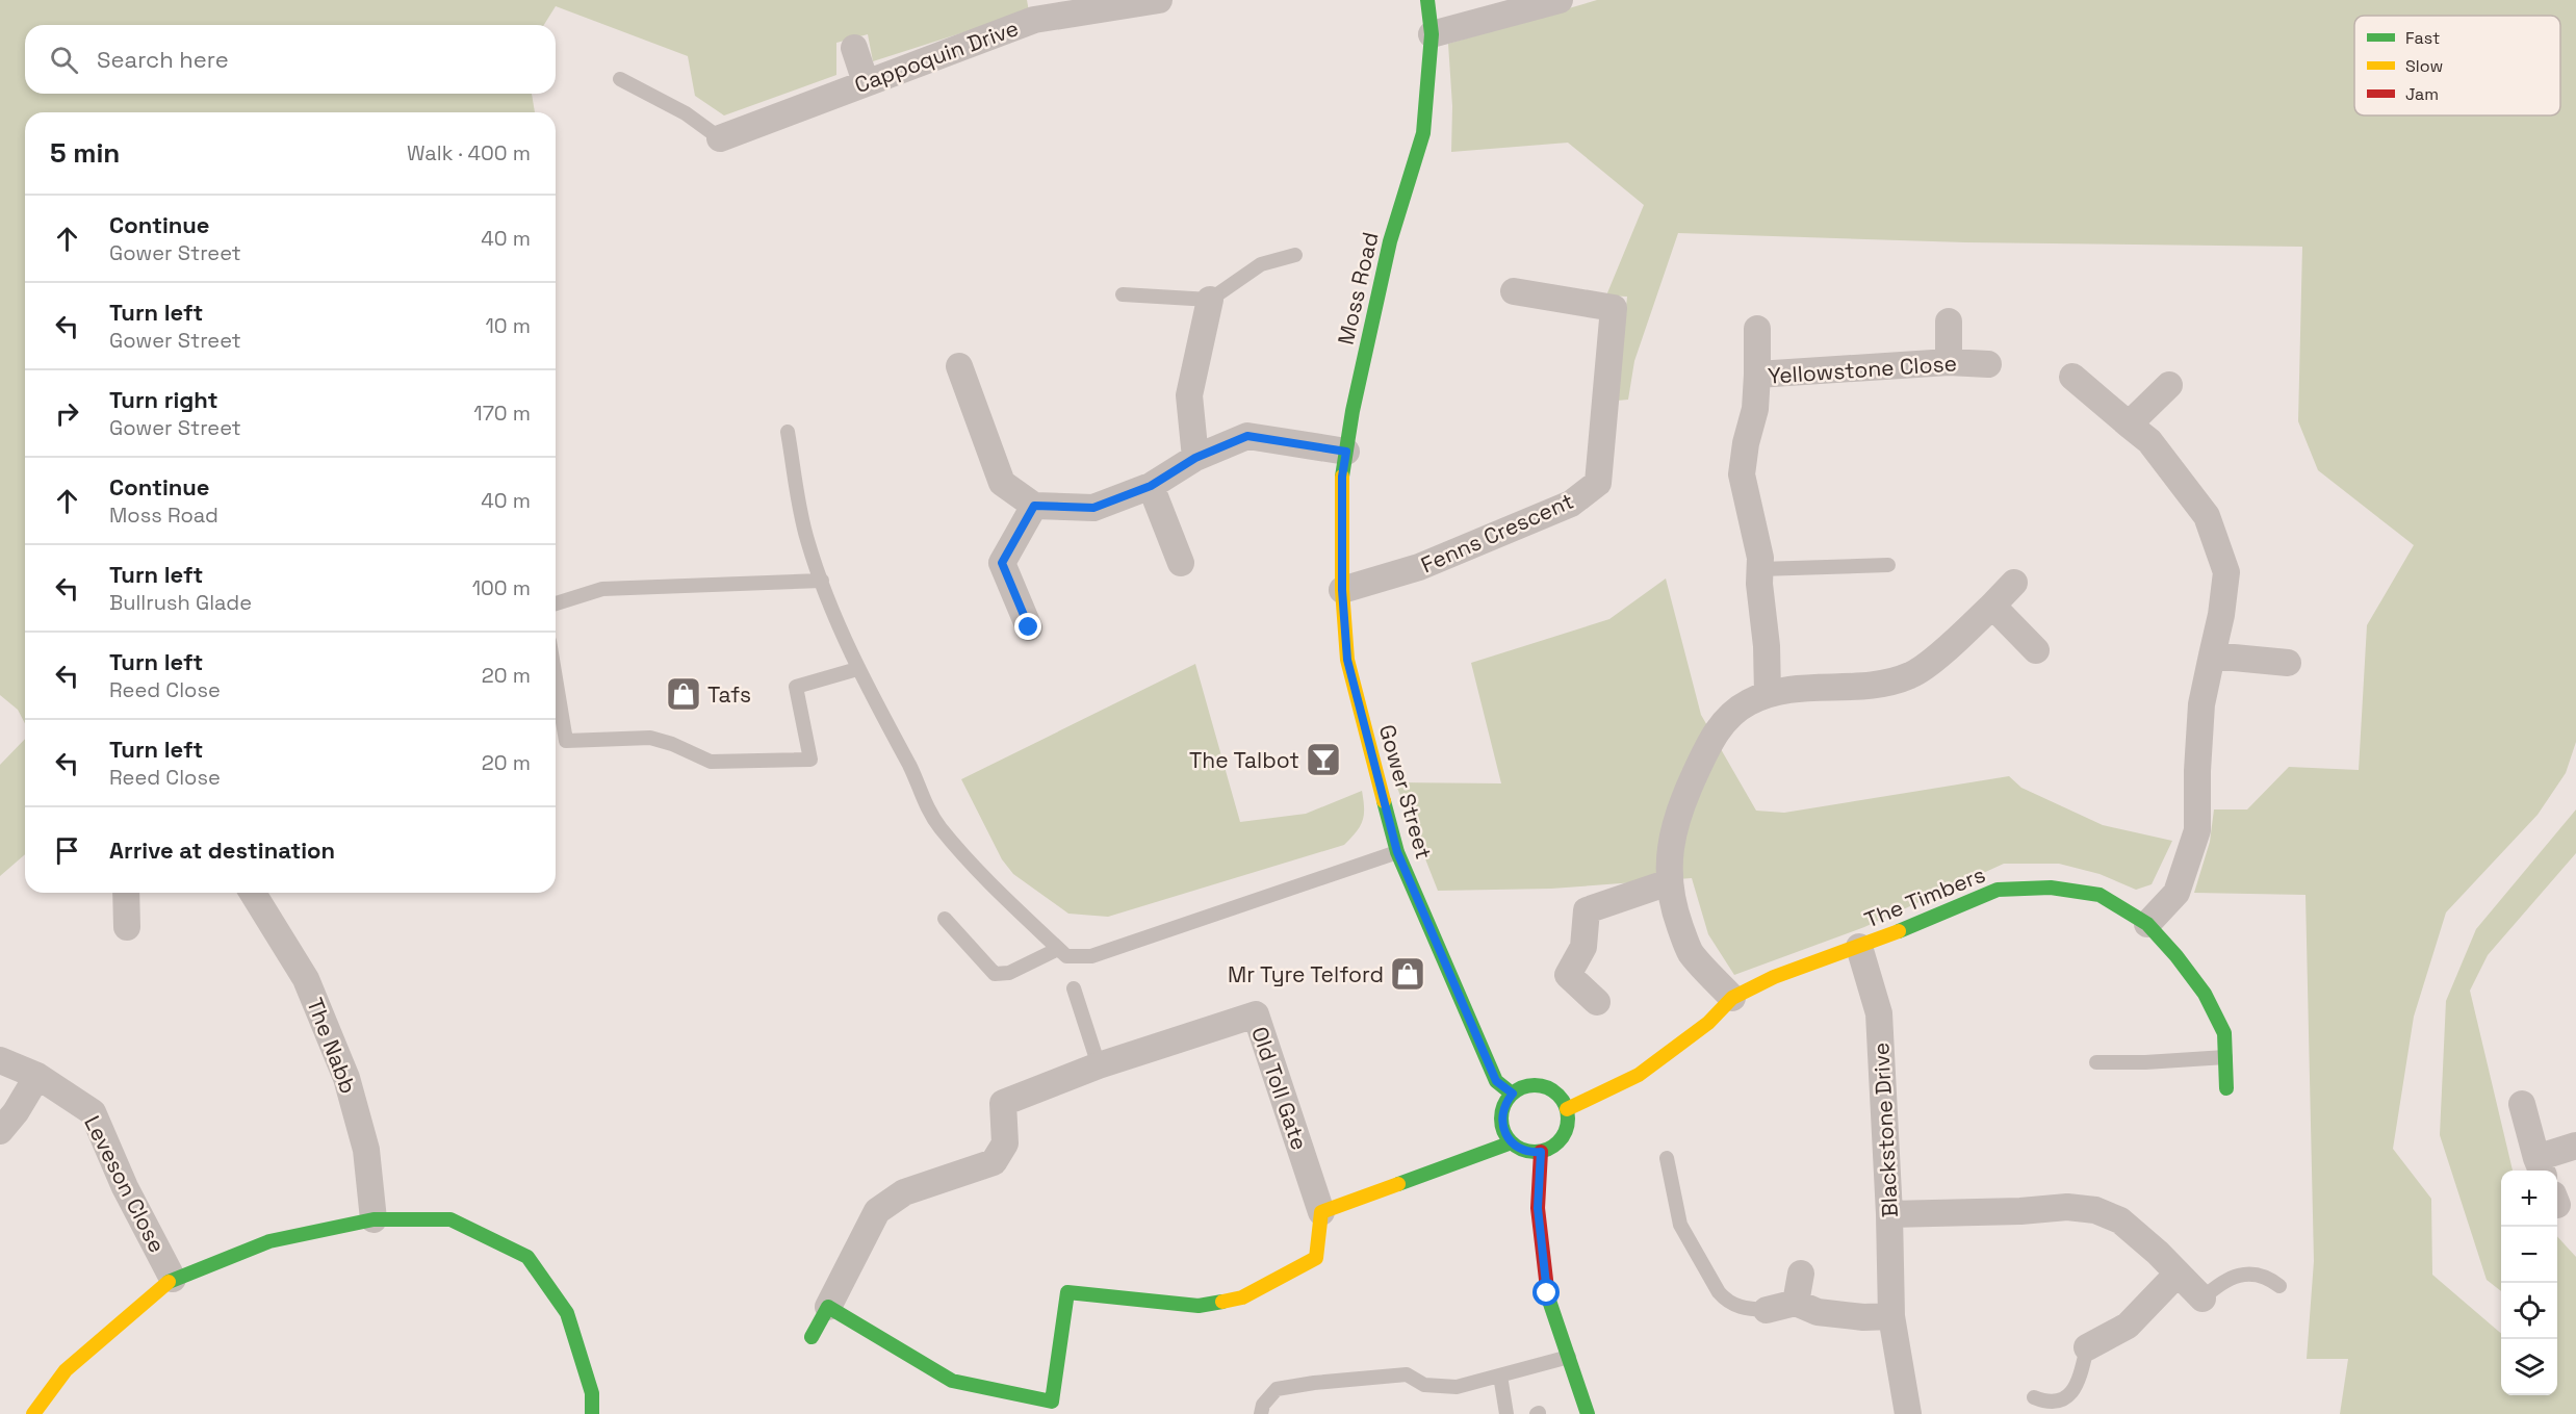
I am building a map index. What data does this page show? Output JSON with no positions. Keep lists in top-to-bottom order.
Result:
{
  "streets": {
    "street": [
      "Cappoquin Drive",
      "Moss Road",
      "Yellowstone Close",
      "Fenns Crescent",
      "Gower Street",
      "The Timbers",
      "The Nabb",
      "Old Toll Gate",
      "Blackstone Drive",
      "Leveson Close"
    ]
  },
  "crossings": [
    ["Moss Road", "Fenns Crescent"],
    ["Moss Road", "Gower Street"],
    ["Fenns Crescent", "Gower Street"],
    ["Gower Street", "The Timbers"],
    ["The Timbers", "Blackstone Drive"]
  ],
  "places": {
    "shop": ["Tafs", "Mr Tyre Telford"],
    "bar": ["The Talbot"]
  },
  "legend": ["Fast", "Slow", "Jam"],
  "page": {
    "search": "Search here",
    "heading": ["5 min", "Walk · 400 m"],
    "list": [
      ["Continue", "Gower Street", "40 m"],
      ["Turn left", "Gower Street", "10 m"],
      ["Turn right", "Gower Street", "170 m"],
      ["Continue", "Moss Road", "40 m"],
      ["Turn left", "Bullrush Glade", "100 m"],
      ["Turn left", "Reed Close", "20 m"],
      ["Turn left", "Reed Close", "20 m"],
      "Arrive at destination"
    ],
    "map_buttons": ["+", "−"]
  }
}
